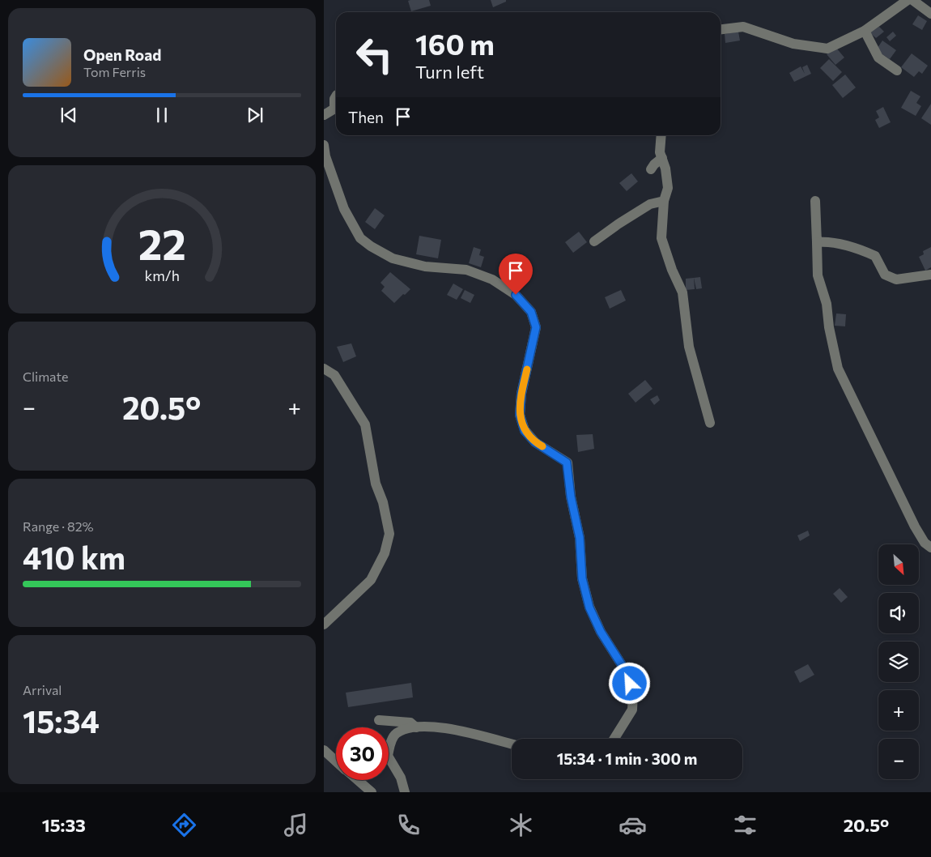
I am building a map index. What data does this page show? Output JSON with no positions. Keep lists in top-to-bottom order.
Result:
{
  "north": "bottom right",
  "page": {
    "turn": ["160 m", "Turn left"],
    "song": ["Open Road", "Tom Ferris"],
    "then": "Then",
    "tile": [
      "Climate",
      ["Range · 82%", "410 km"],
      ["Arrival", "15:34"]
    ],
    "heat": ["−", "20.5°", "+"],
    "map_buttons": ["+", "−"],
    "limit": "30",
    "trip": "15:34 · 1 min · 300 m",
    "tabs": ["15:33", "20.5°"],
    "gauge": ["22", "km/h"]
  }
}
